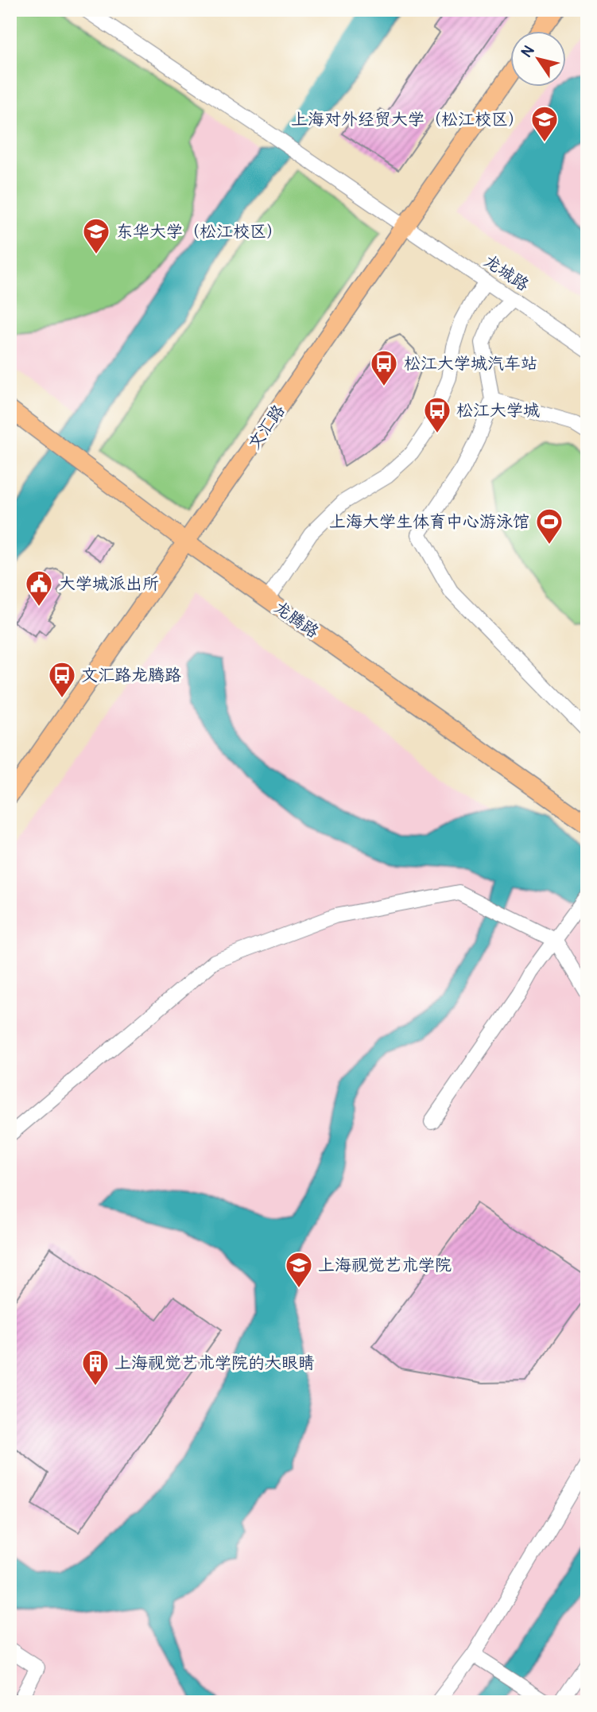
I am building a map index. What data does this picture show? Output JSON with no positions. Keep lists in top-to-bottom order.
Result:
{
  "streets": {
    "main road": ["文汇路", "龙腾路"],
    "street": ["龙城路"]
  },
  "crossings": [
    ["龙城路", "文汇路"],
    ["文汇路", "龙腾路"]
  ],
  "places": {
    "school or university": ["上海对外经贸大学（松江校区）", "东华大学（松江校区）", "上海视觉艺术学院"],
    "bus stop": ["松江大学城汽车站", "松江大学城", "文汇路龙腾路"],
    "sports": ["上海大学生体育中心游泳馆"],
    "public building": ["大学城派出所"],
    "building": ["上海视觉艺术学院的大眼睛"]
  },
  "north": "top left"
}
